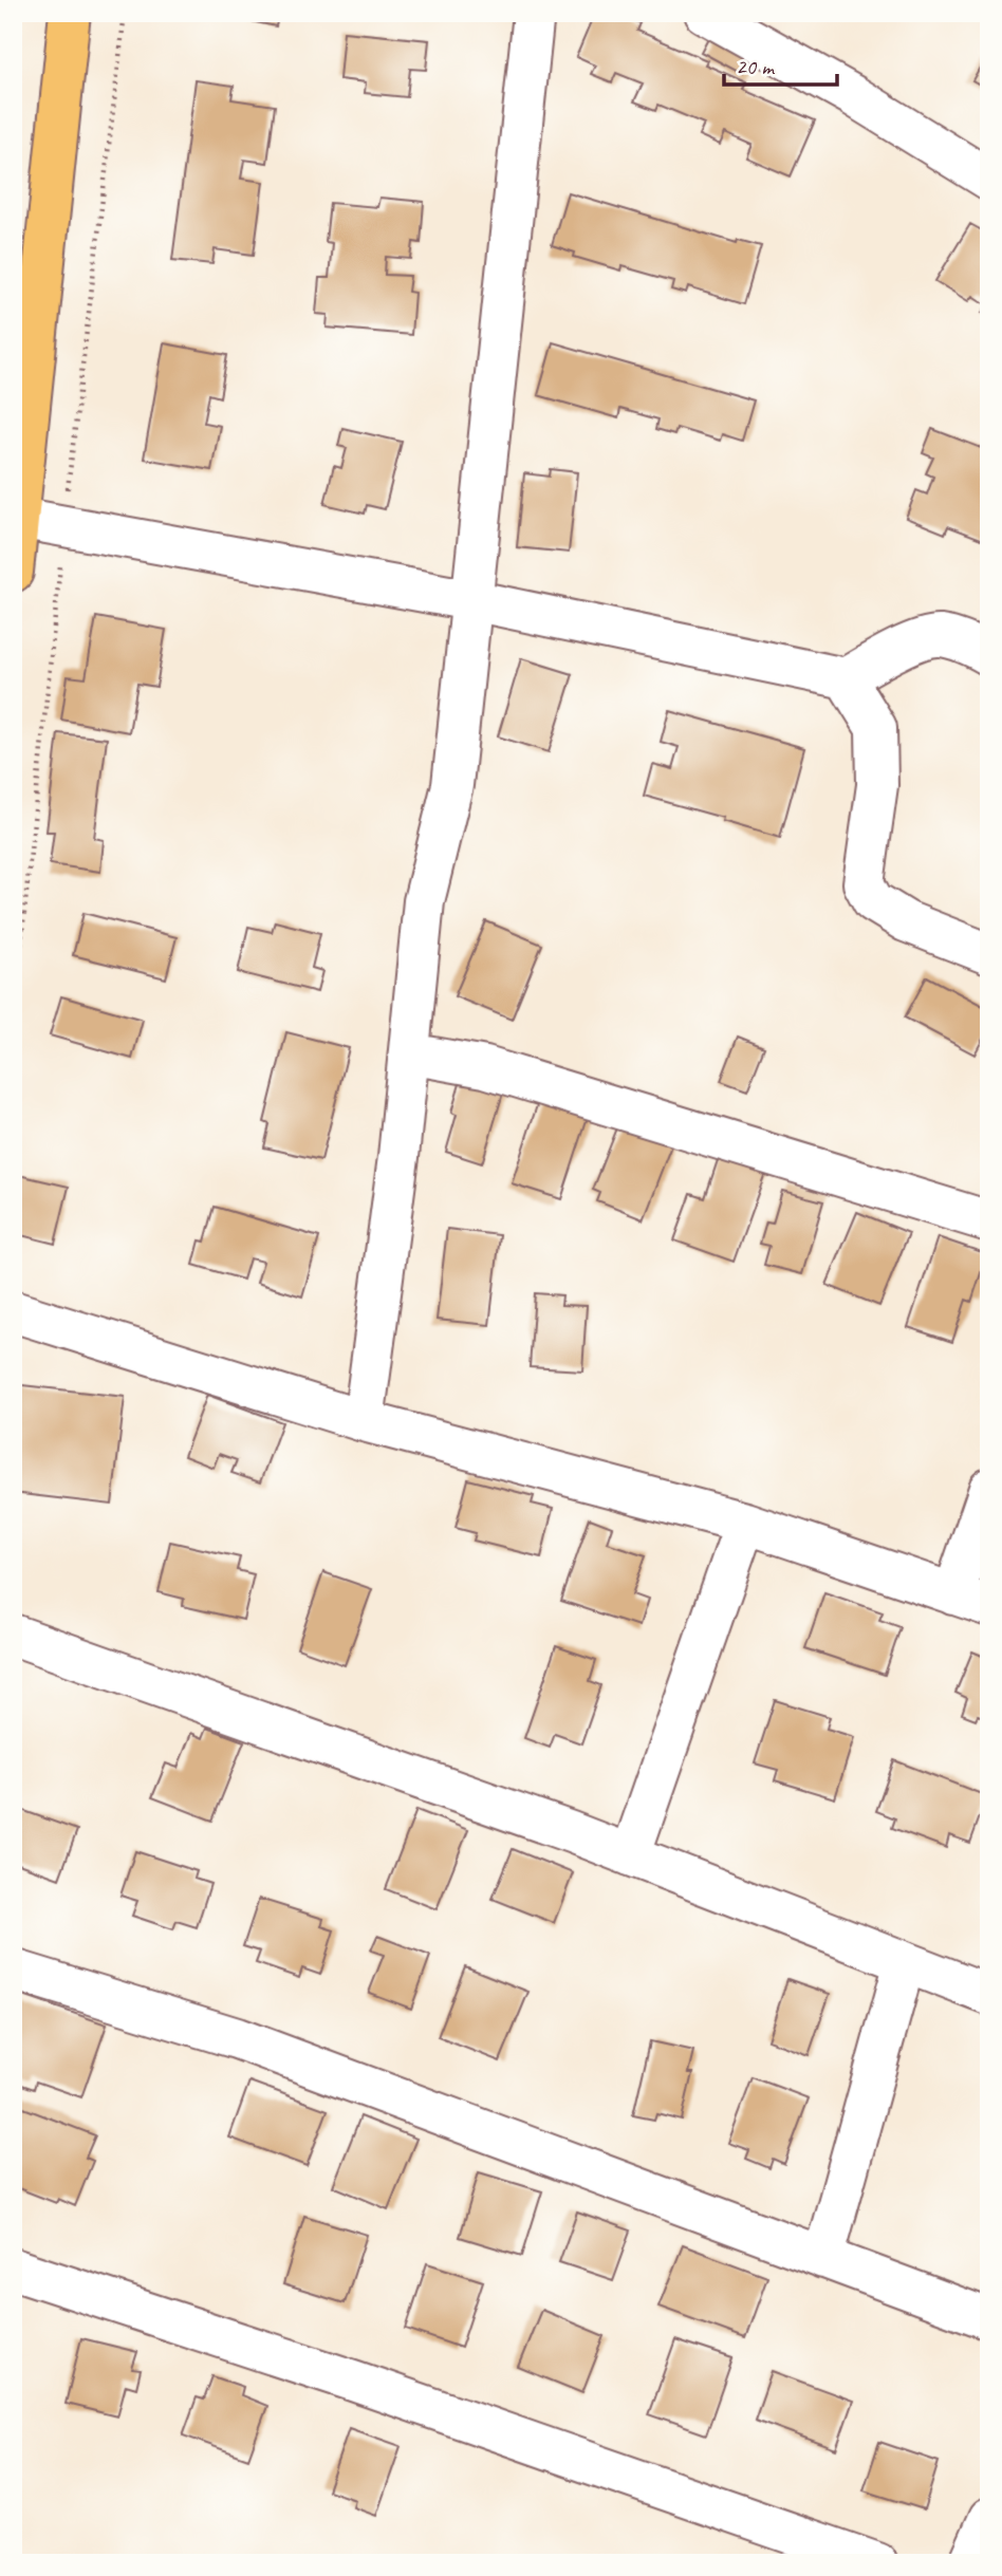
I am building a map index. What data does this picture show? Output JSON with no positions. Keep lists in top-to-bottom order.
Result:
{
  "scale_bar": "20 m"
}
